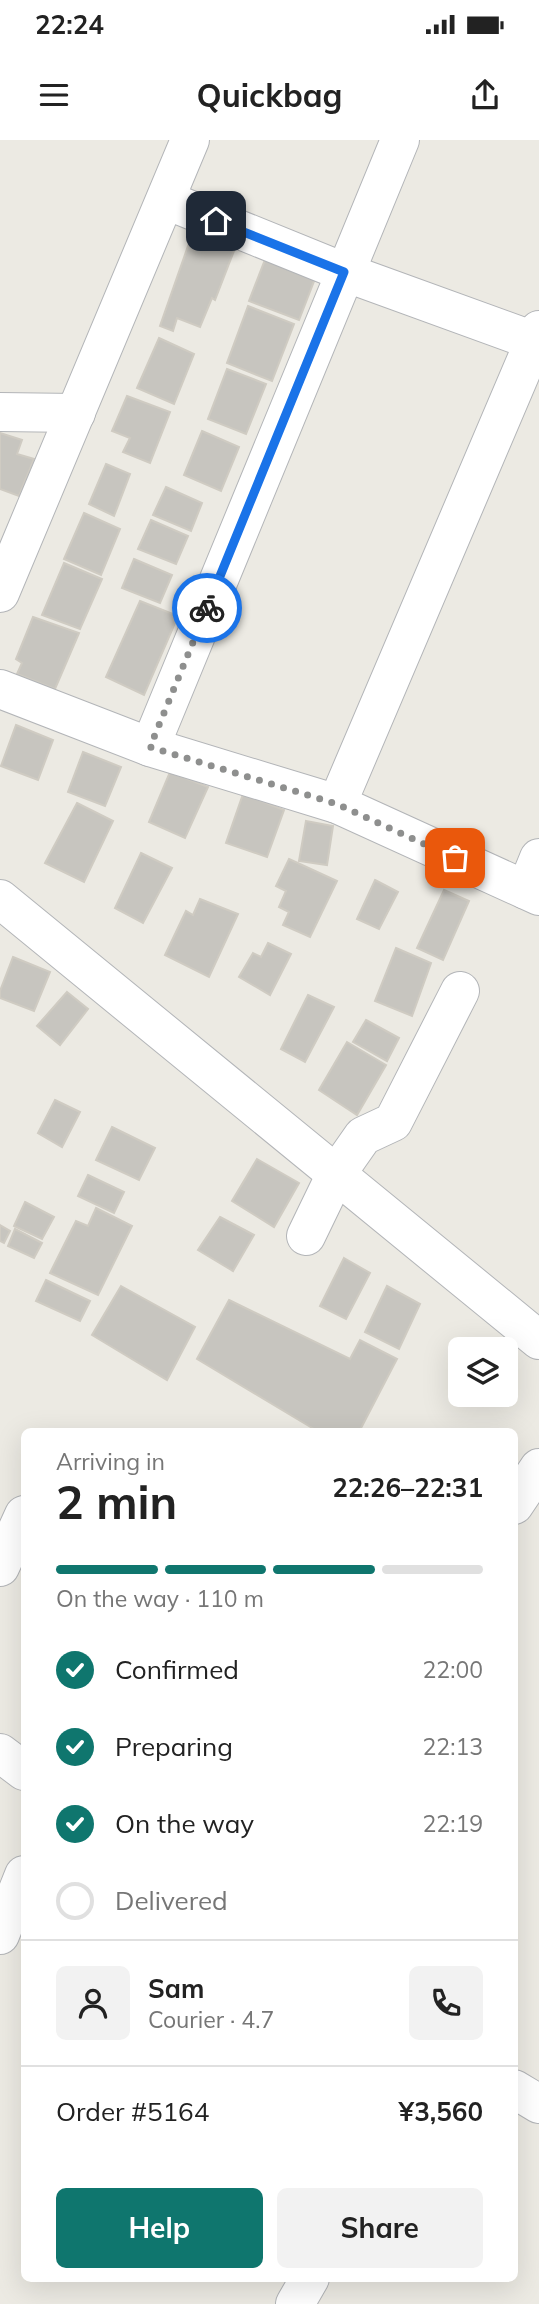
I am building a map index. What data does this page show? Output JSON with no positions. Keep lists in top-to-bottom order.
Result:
{
  "page": {
    "status": "22:24",
    "header": "Quickbag",
    "heading": ["2 min", "Arriving in", "22:26–22:31"],
    "panel": [
      "Sam",
      "Courier · 4.7",
      "Order #5164",
      "¥3,560"
    ],
    "bar": "On the way · 110 m",
    "list": [
      ["Confirmed", "22:00"],
      ["Preparing", "22:13"],
      ["On the way", "22:19"],
      "Delivered"
    ],
    "buttons": ["Help", "Share"]
  }
}
